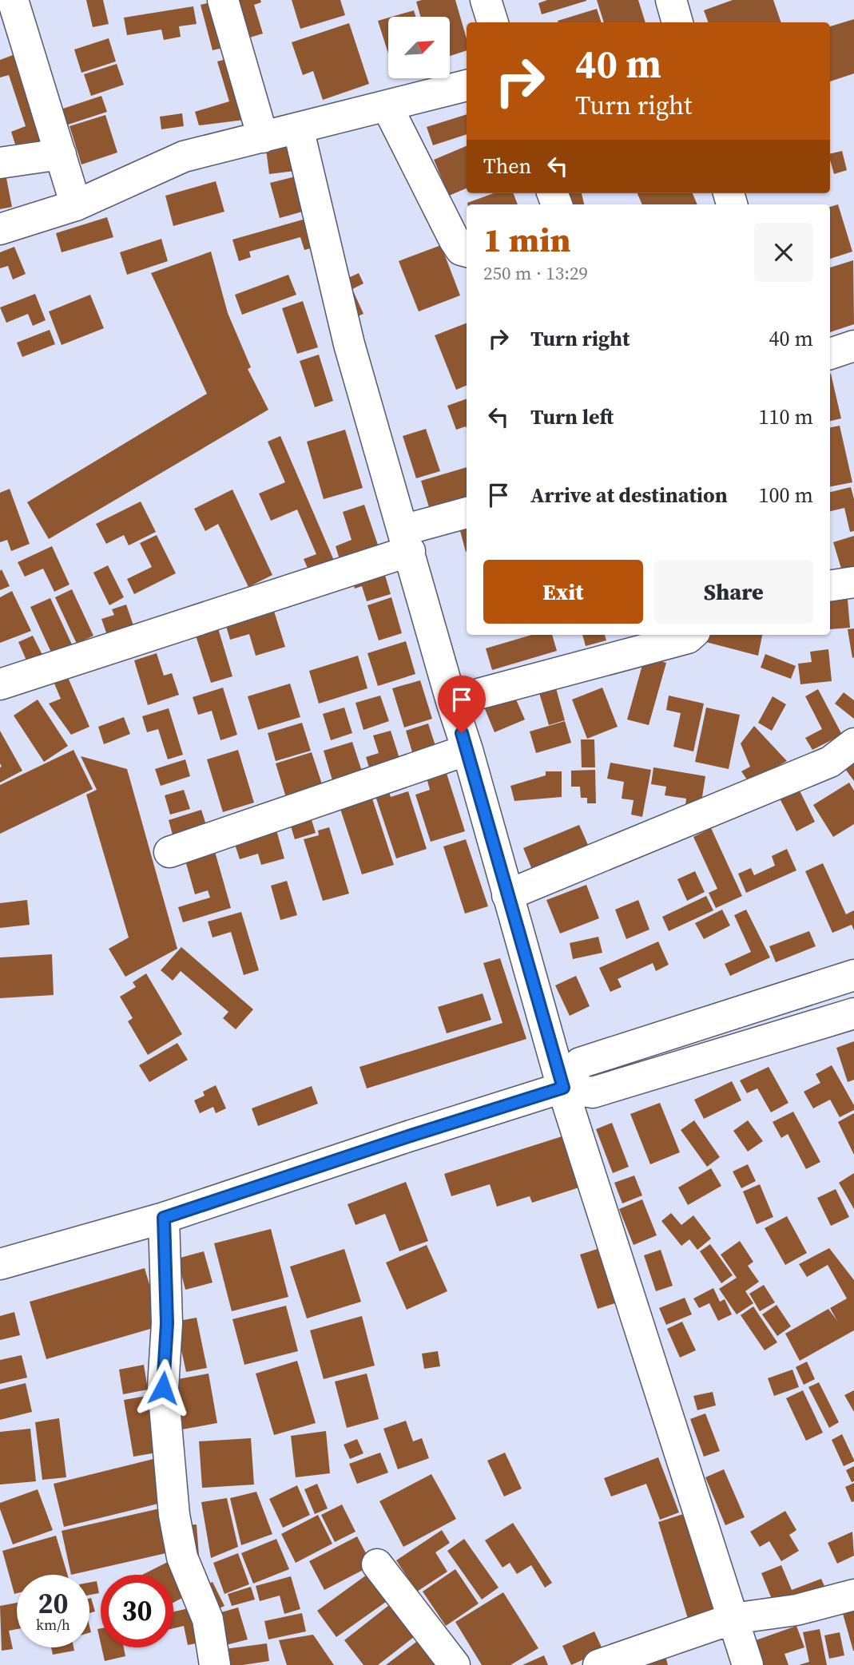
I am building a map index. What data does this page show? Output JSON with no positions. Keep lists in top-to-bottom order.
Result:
{
  "north": "top right",
  "page": {
    "turn": ["40 m", "Turn right"],
    "then": "Then",
    "heading": ["1 min", "250 m · 13:29"],
    "list": [
      {
        "name": "Turn right",
        "value": "40 m"
      },
      {
        "name": "Turn left",
        "value": "110 m"
      },
      {
        "name": "Arrive at destination",
        "value": "100 m"
      }
    ],
    "buttons": ["Exit", "Share"],
    "speed": "20 km/h",
    "limit": "30"
  }
}
